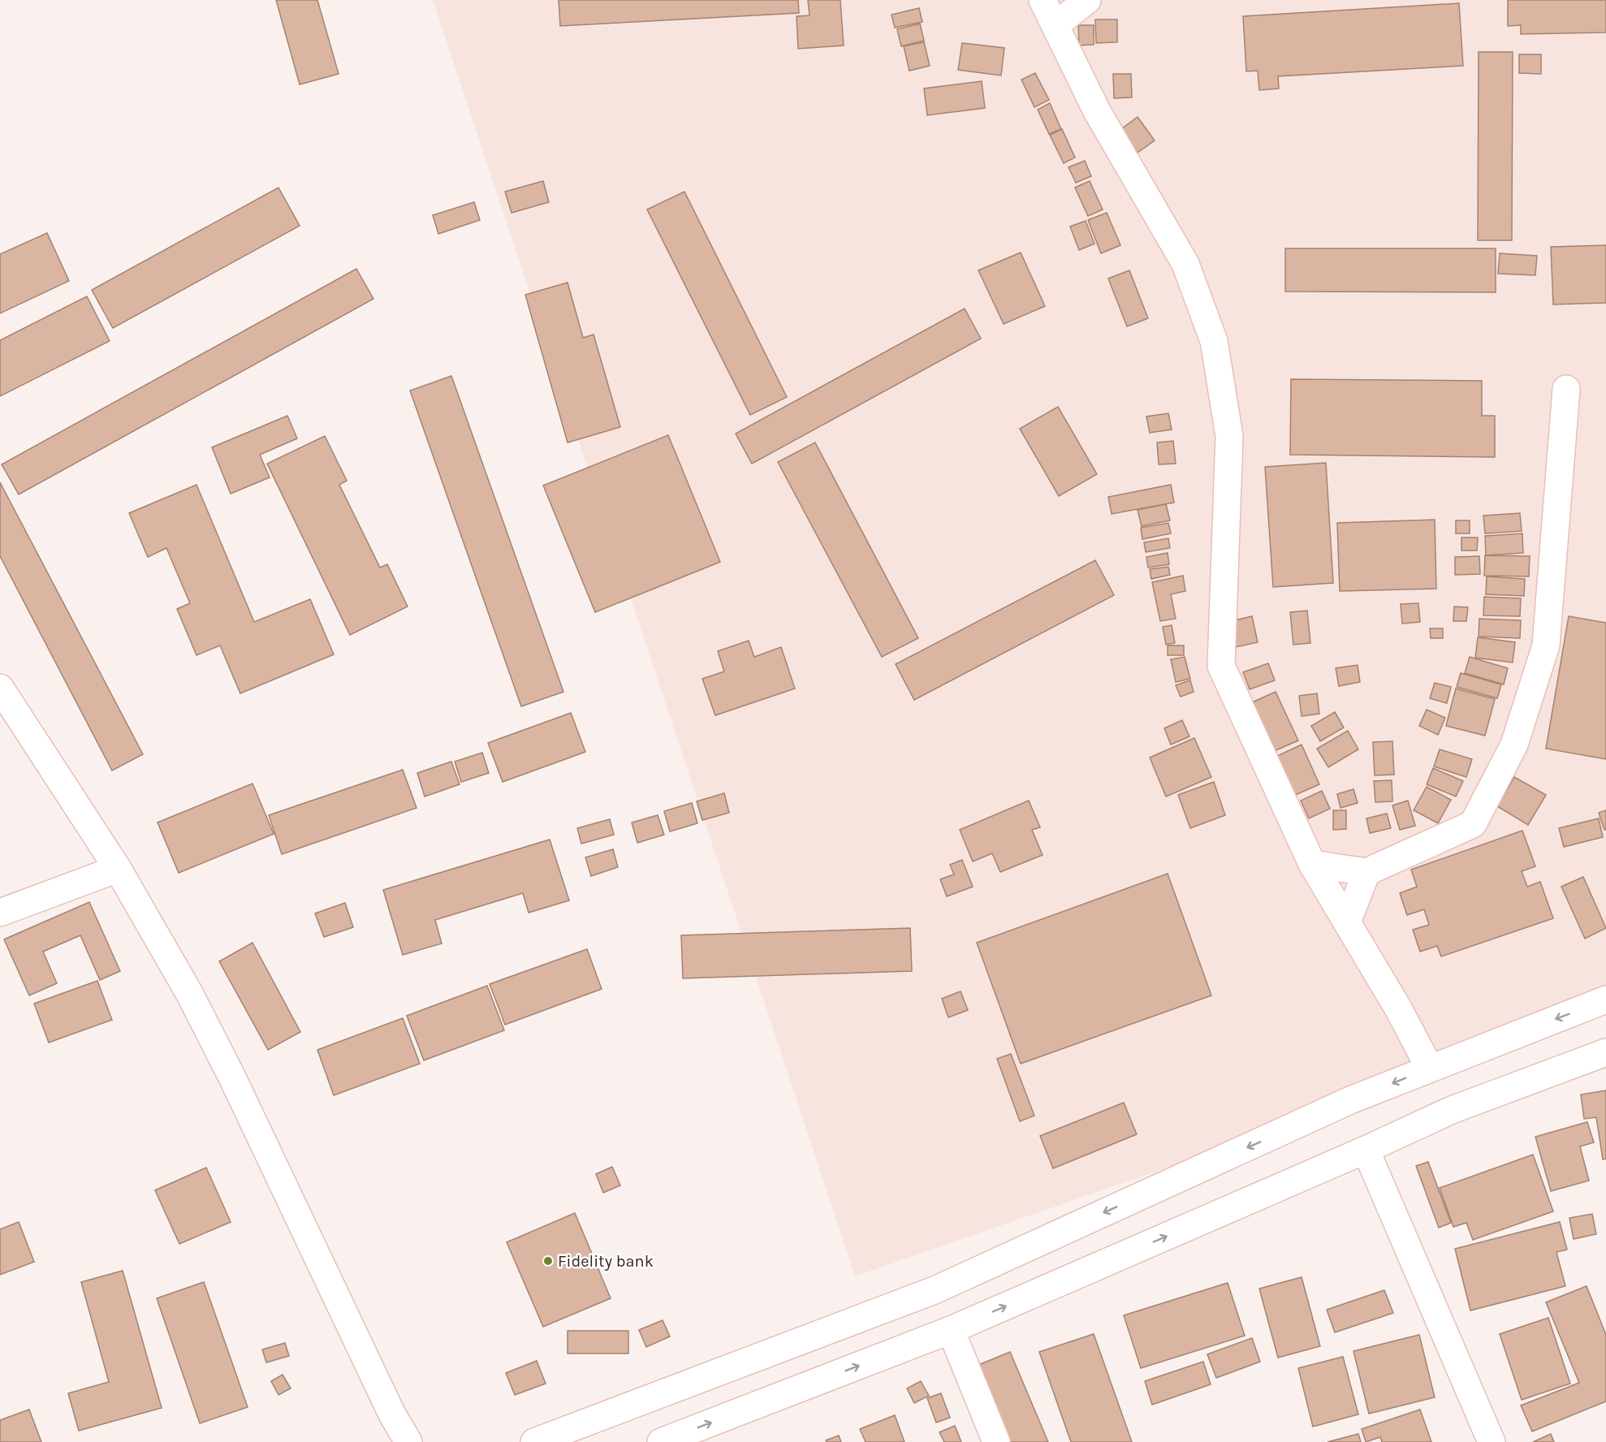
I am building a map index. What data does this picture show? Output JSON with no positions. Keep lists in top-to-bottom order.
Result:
{
  "places": ["Fidelity bank"]
}
